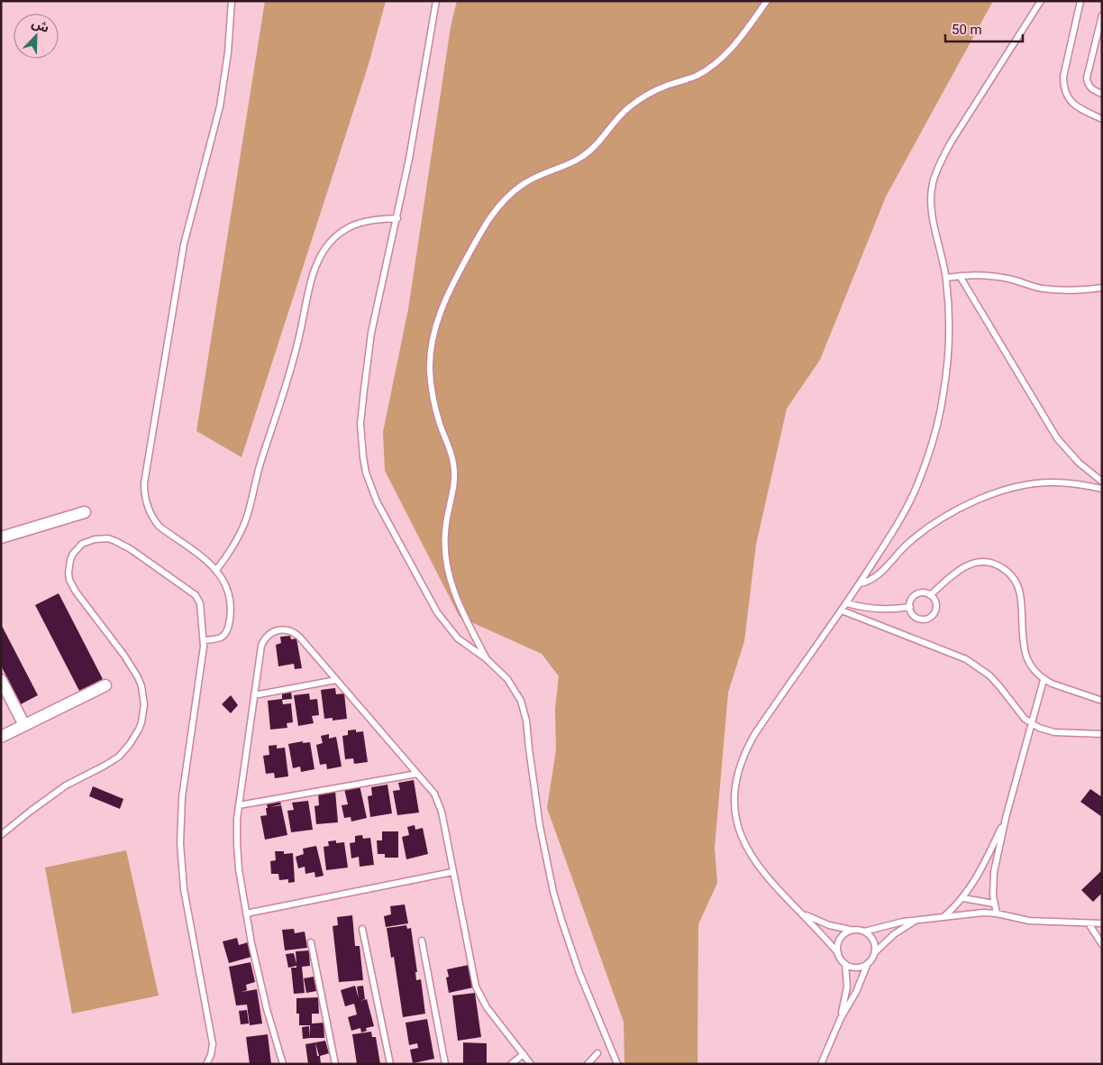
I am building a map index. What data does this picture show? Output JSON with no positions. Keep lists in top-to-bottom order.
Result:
{
  "scale_bar": "50 m",
  "north": "top right"
}
